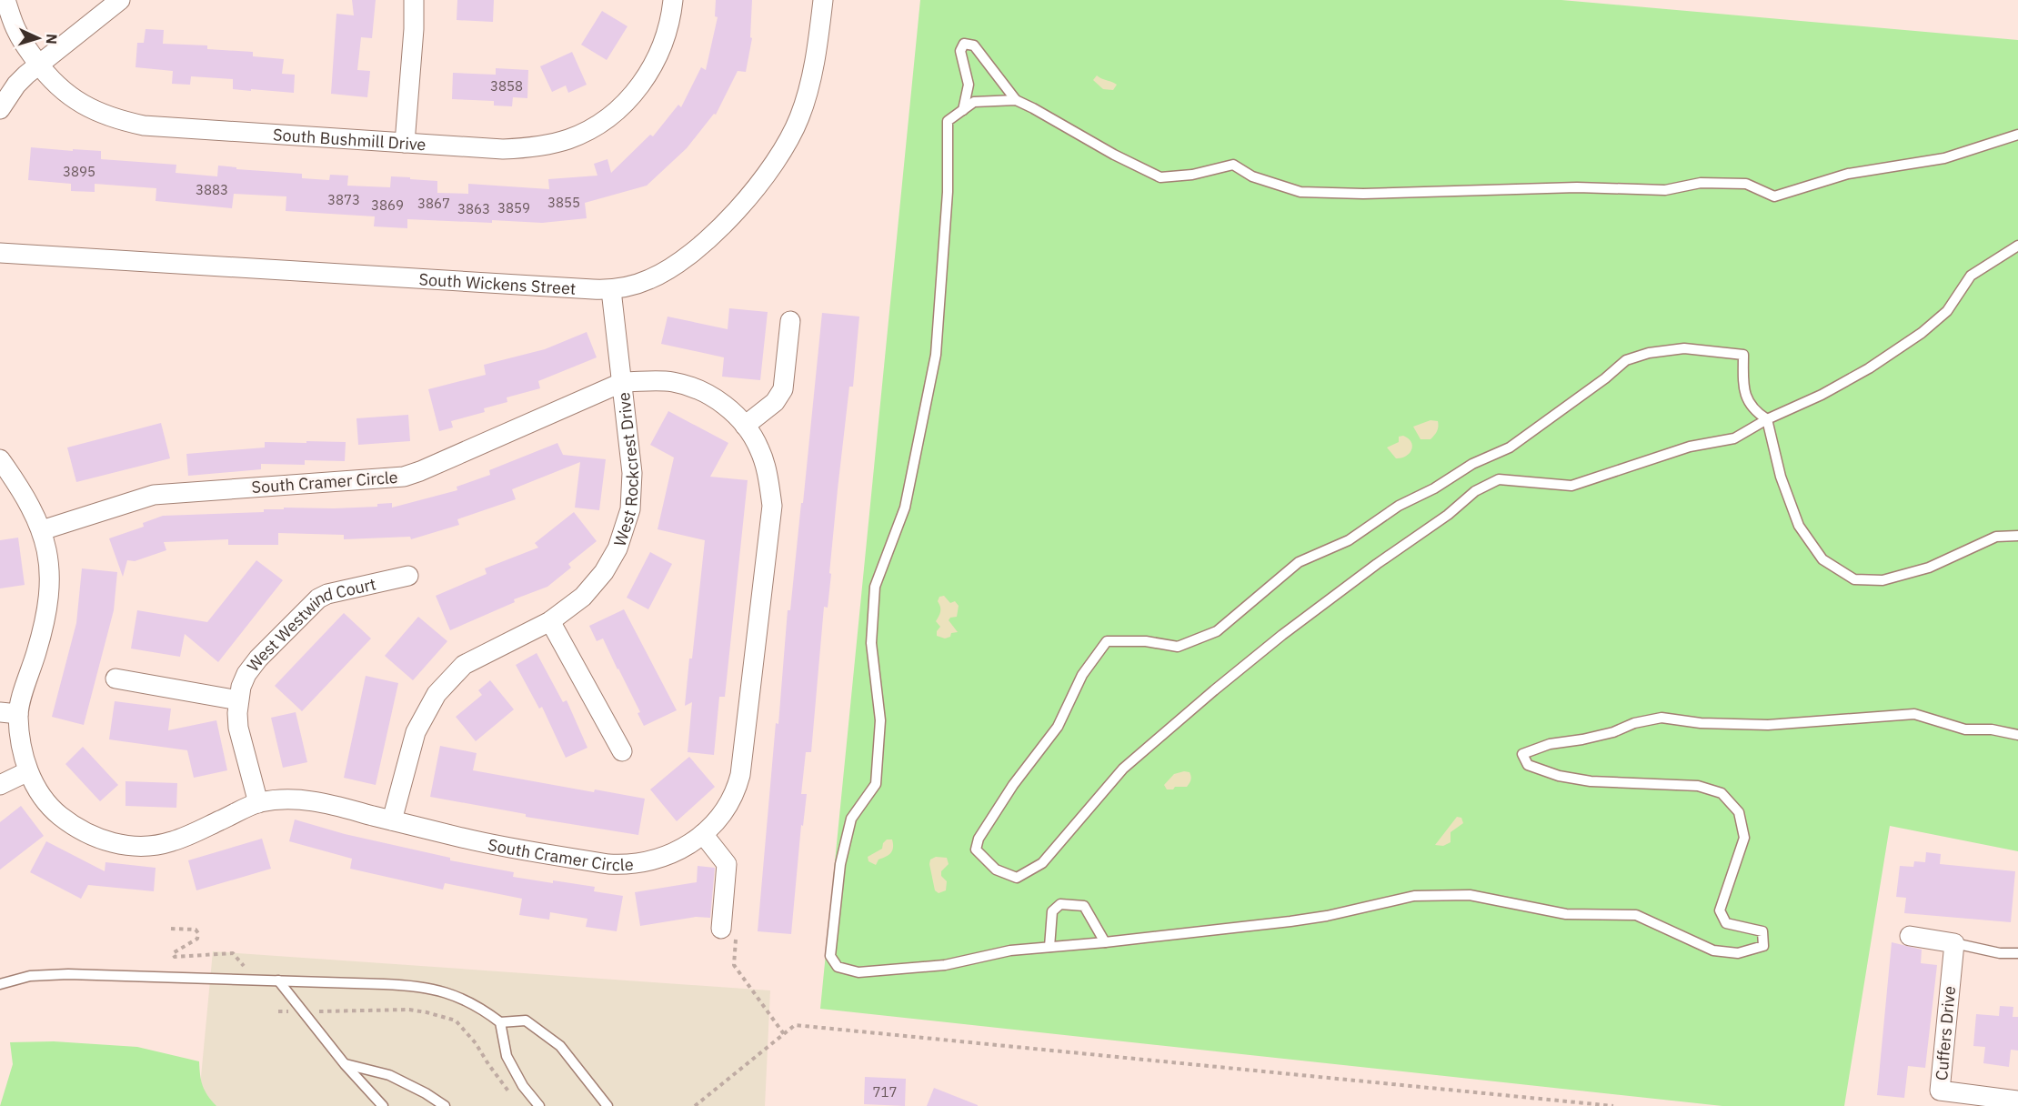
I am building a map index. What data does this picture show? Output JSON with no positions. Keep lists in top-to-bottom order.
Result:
{
  "streets": {
    "street": [
      "South Bushmill Drive",
      "South Wickens Street",
      "West Rockcrest Drive",
      "South Cramer Circle",
      "West Westwind Court",
      "Cuffers Drive"
    ]
  },
  "crossings": [
    ["South Wickens Street", "West Rockcrest Drive"],
    ["West Rockcrest Drive", "South Cramer Circle"],
    ["South Cramer Circle", "West Westwind Court"]
  ],
  "house_numbers": [
    "3858",
    "3895",
    "3883",
    "3873",
    "3855",
    "3867",
    "3869",
    "3859",
    "3863",
    "717"
  ],
  "north": "right"
}
